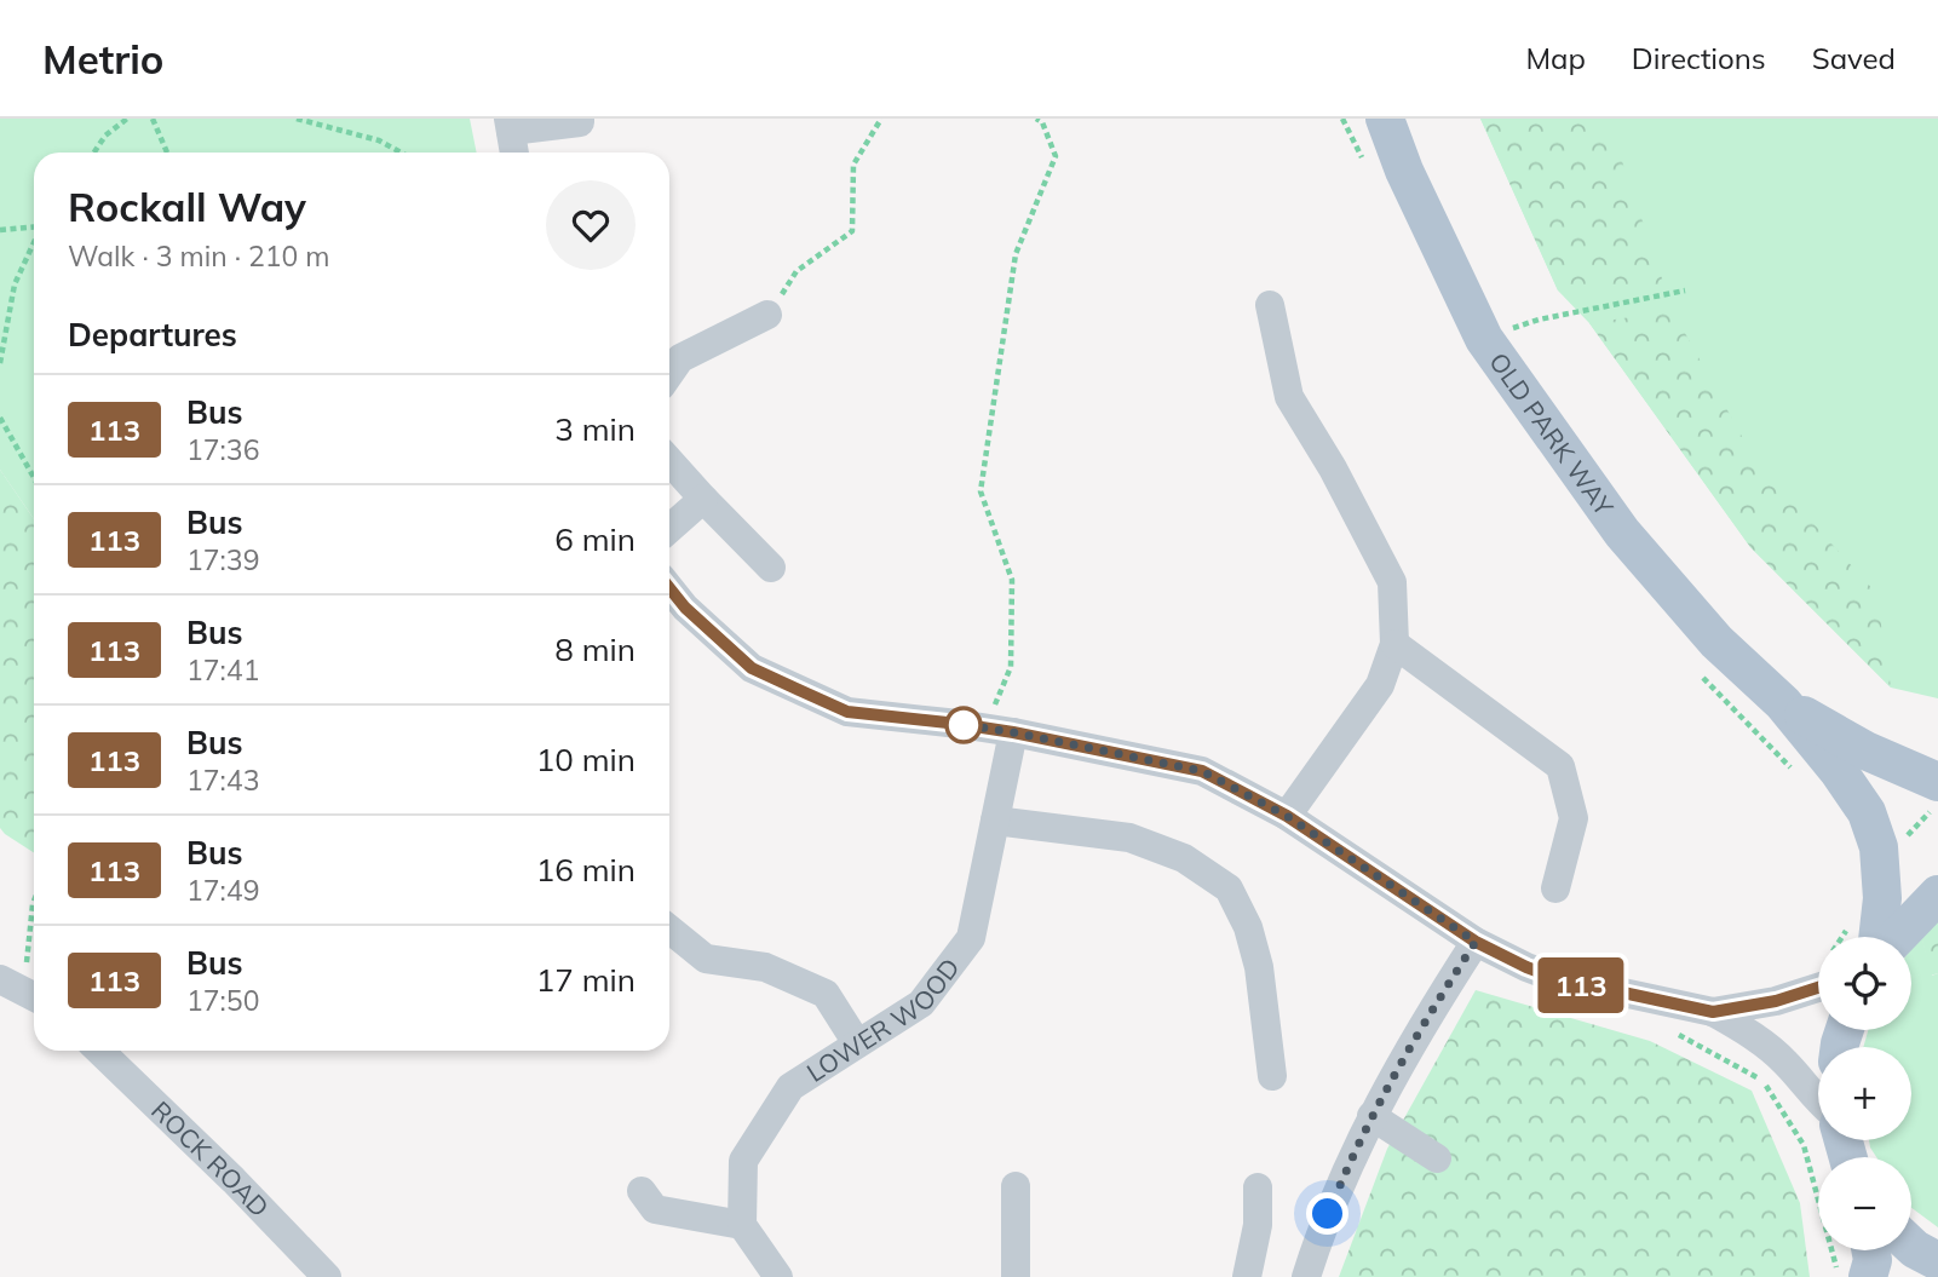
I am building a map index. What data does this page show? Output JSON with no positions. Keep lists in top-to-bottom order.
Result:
{
  "streets": {
    "main road": ["OLD PARK WAY"],
    "street": ["LOWER WOOD", "ROCK ROAD"]
  },
  "lines": ["bus line 113"],
  "page": {
    "header": "Metrio",
    "nav": ["Map", "Directions", "Saved"],
    "on_map": "113",
    "heading": [
      ["Rockall Way", "Walk · 3 min · 210 m"],
      "Departures"
    ],
    "list": [
      {
        "mark": "113",
        "name": "Bus",
        "note": "17:36",
        "value": "3 min"
      },
      {
        "mark": "113",
        "name": "Bus",
        "note": "17:39",
        "value": "6 min"
      },
      {
        "mark": "113",
        "name": "Bus",
        "note": "17:41",
        "value": "8 min"
      },
      {
        "mark": "113",
        "name": "Bus",
        "note": "17:43",
        "value": "10 min"
      },
      {
        "mark": "113",
        "name": "Bus",
        "note": "17:49",
        "value": "16 min"
      },
      {
        "mark": "113",
        "name": "Bus",
        "note": "17:50",
        "value": "17 min"
      }
    ],
    "map_buttons": ["+", "−"]
  }
}
